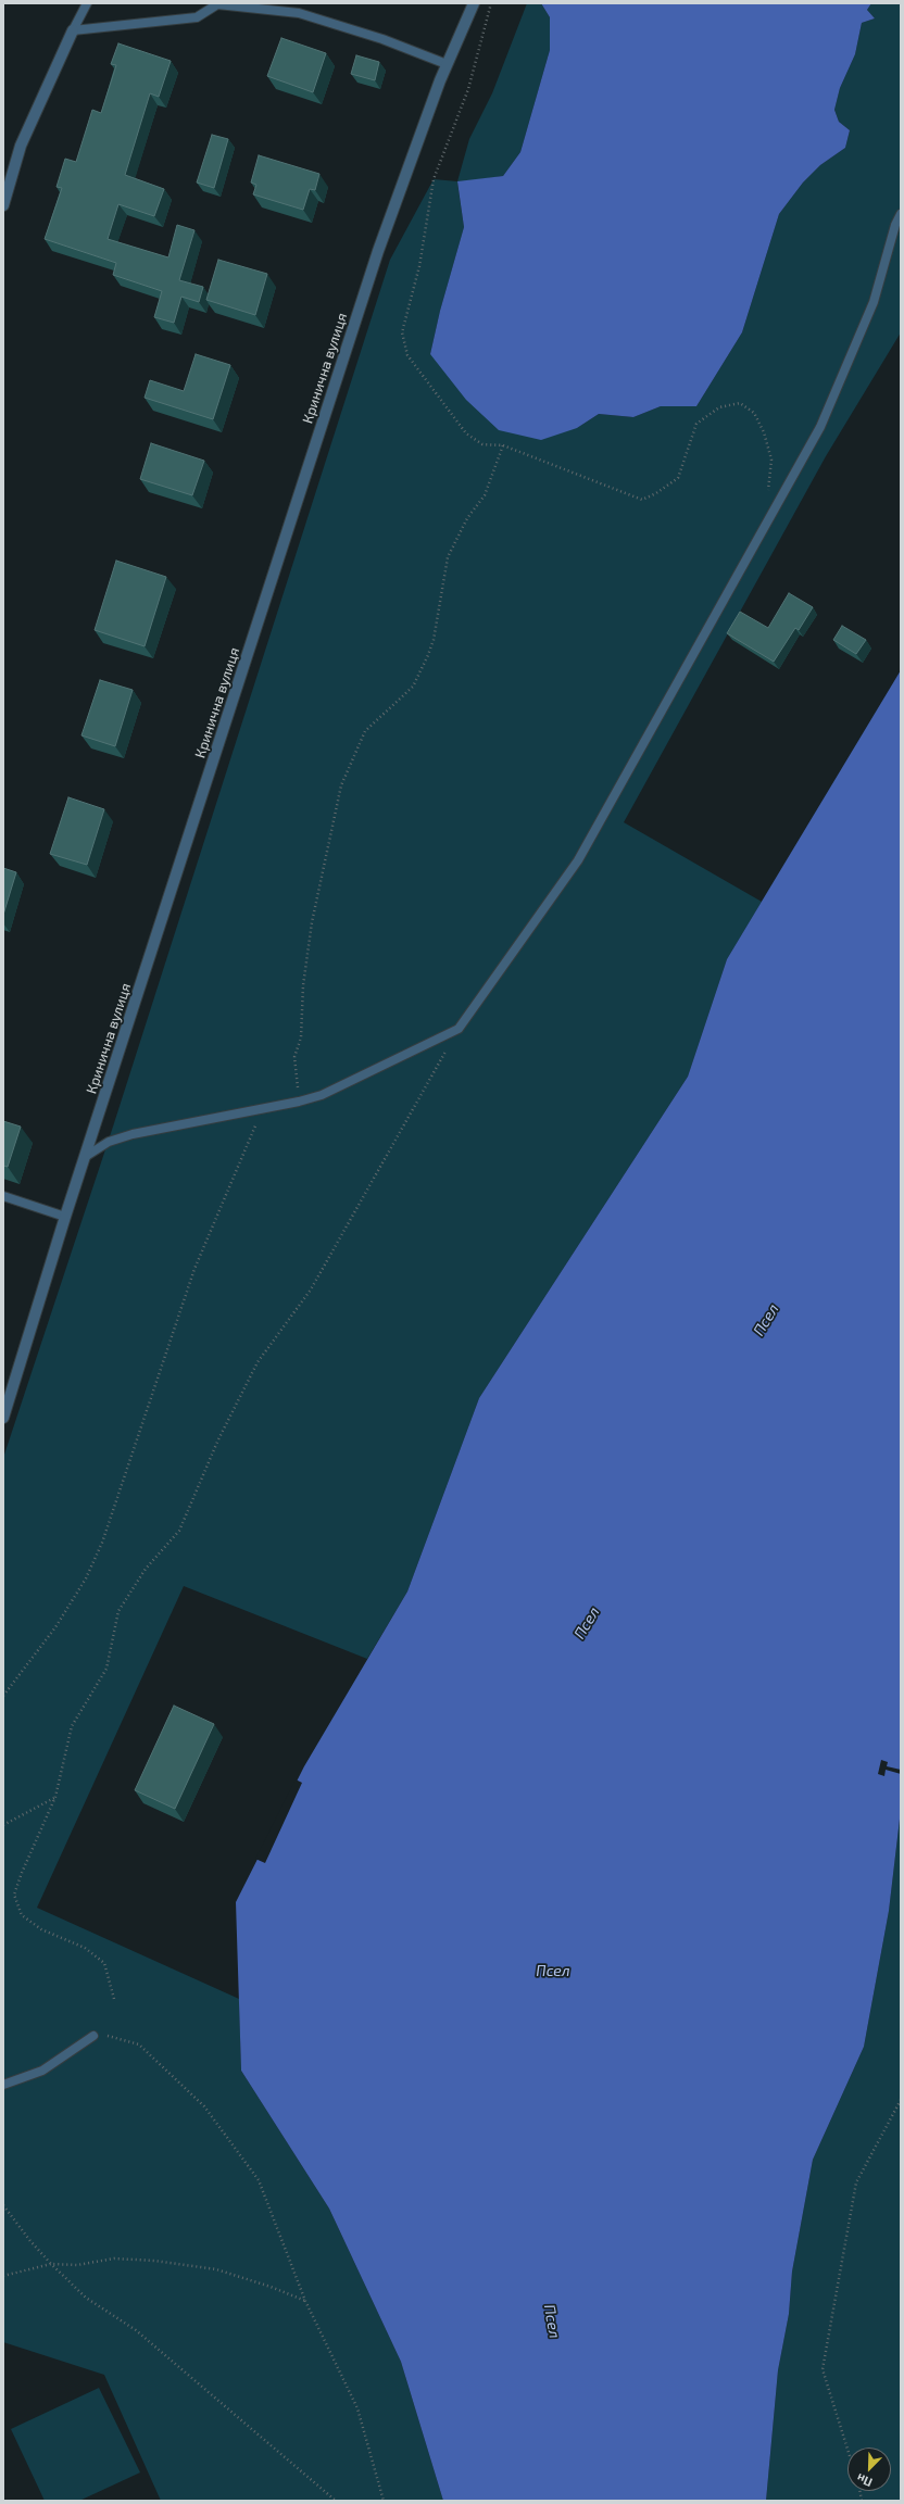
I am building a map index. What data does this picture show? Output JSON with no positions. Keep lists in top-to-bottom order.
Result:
{
  "streets": {
    "street": ["Кринична вулиця"]
  },
  "water": ["Псел"],
  "north": "bottom left"
}
